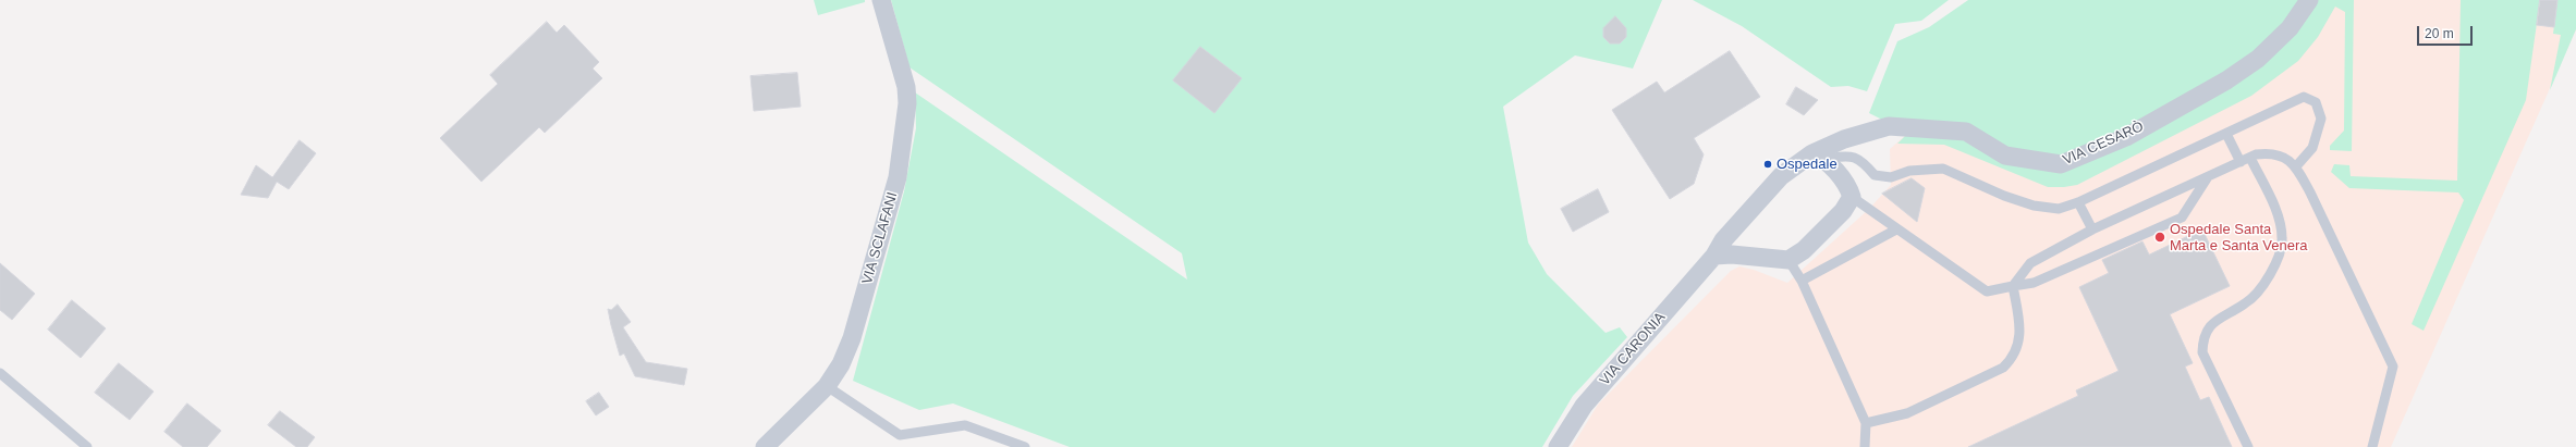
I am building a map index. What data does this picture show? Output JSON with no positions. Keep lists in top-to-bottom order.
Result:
{
  "streets": {
    "street": ["VIA CESARÒ", "VIA SCLAFANI", "VIA CARONIA"]
  },
  "crossings": [
    ["VIA CESARÒ", "VIA CARONIA"]
  ],
  "places": ["Ospedale", "Ospedale Santa Marta e Santa Venera"],
  "scale_bar": "20 m"
}
